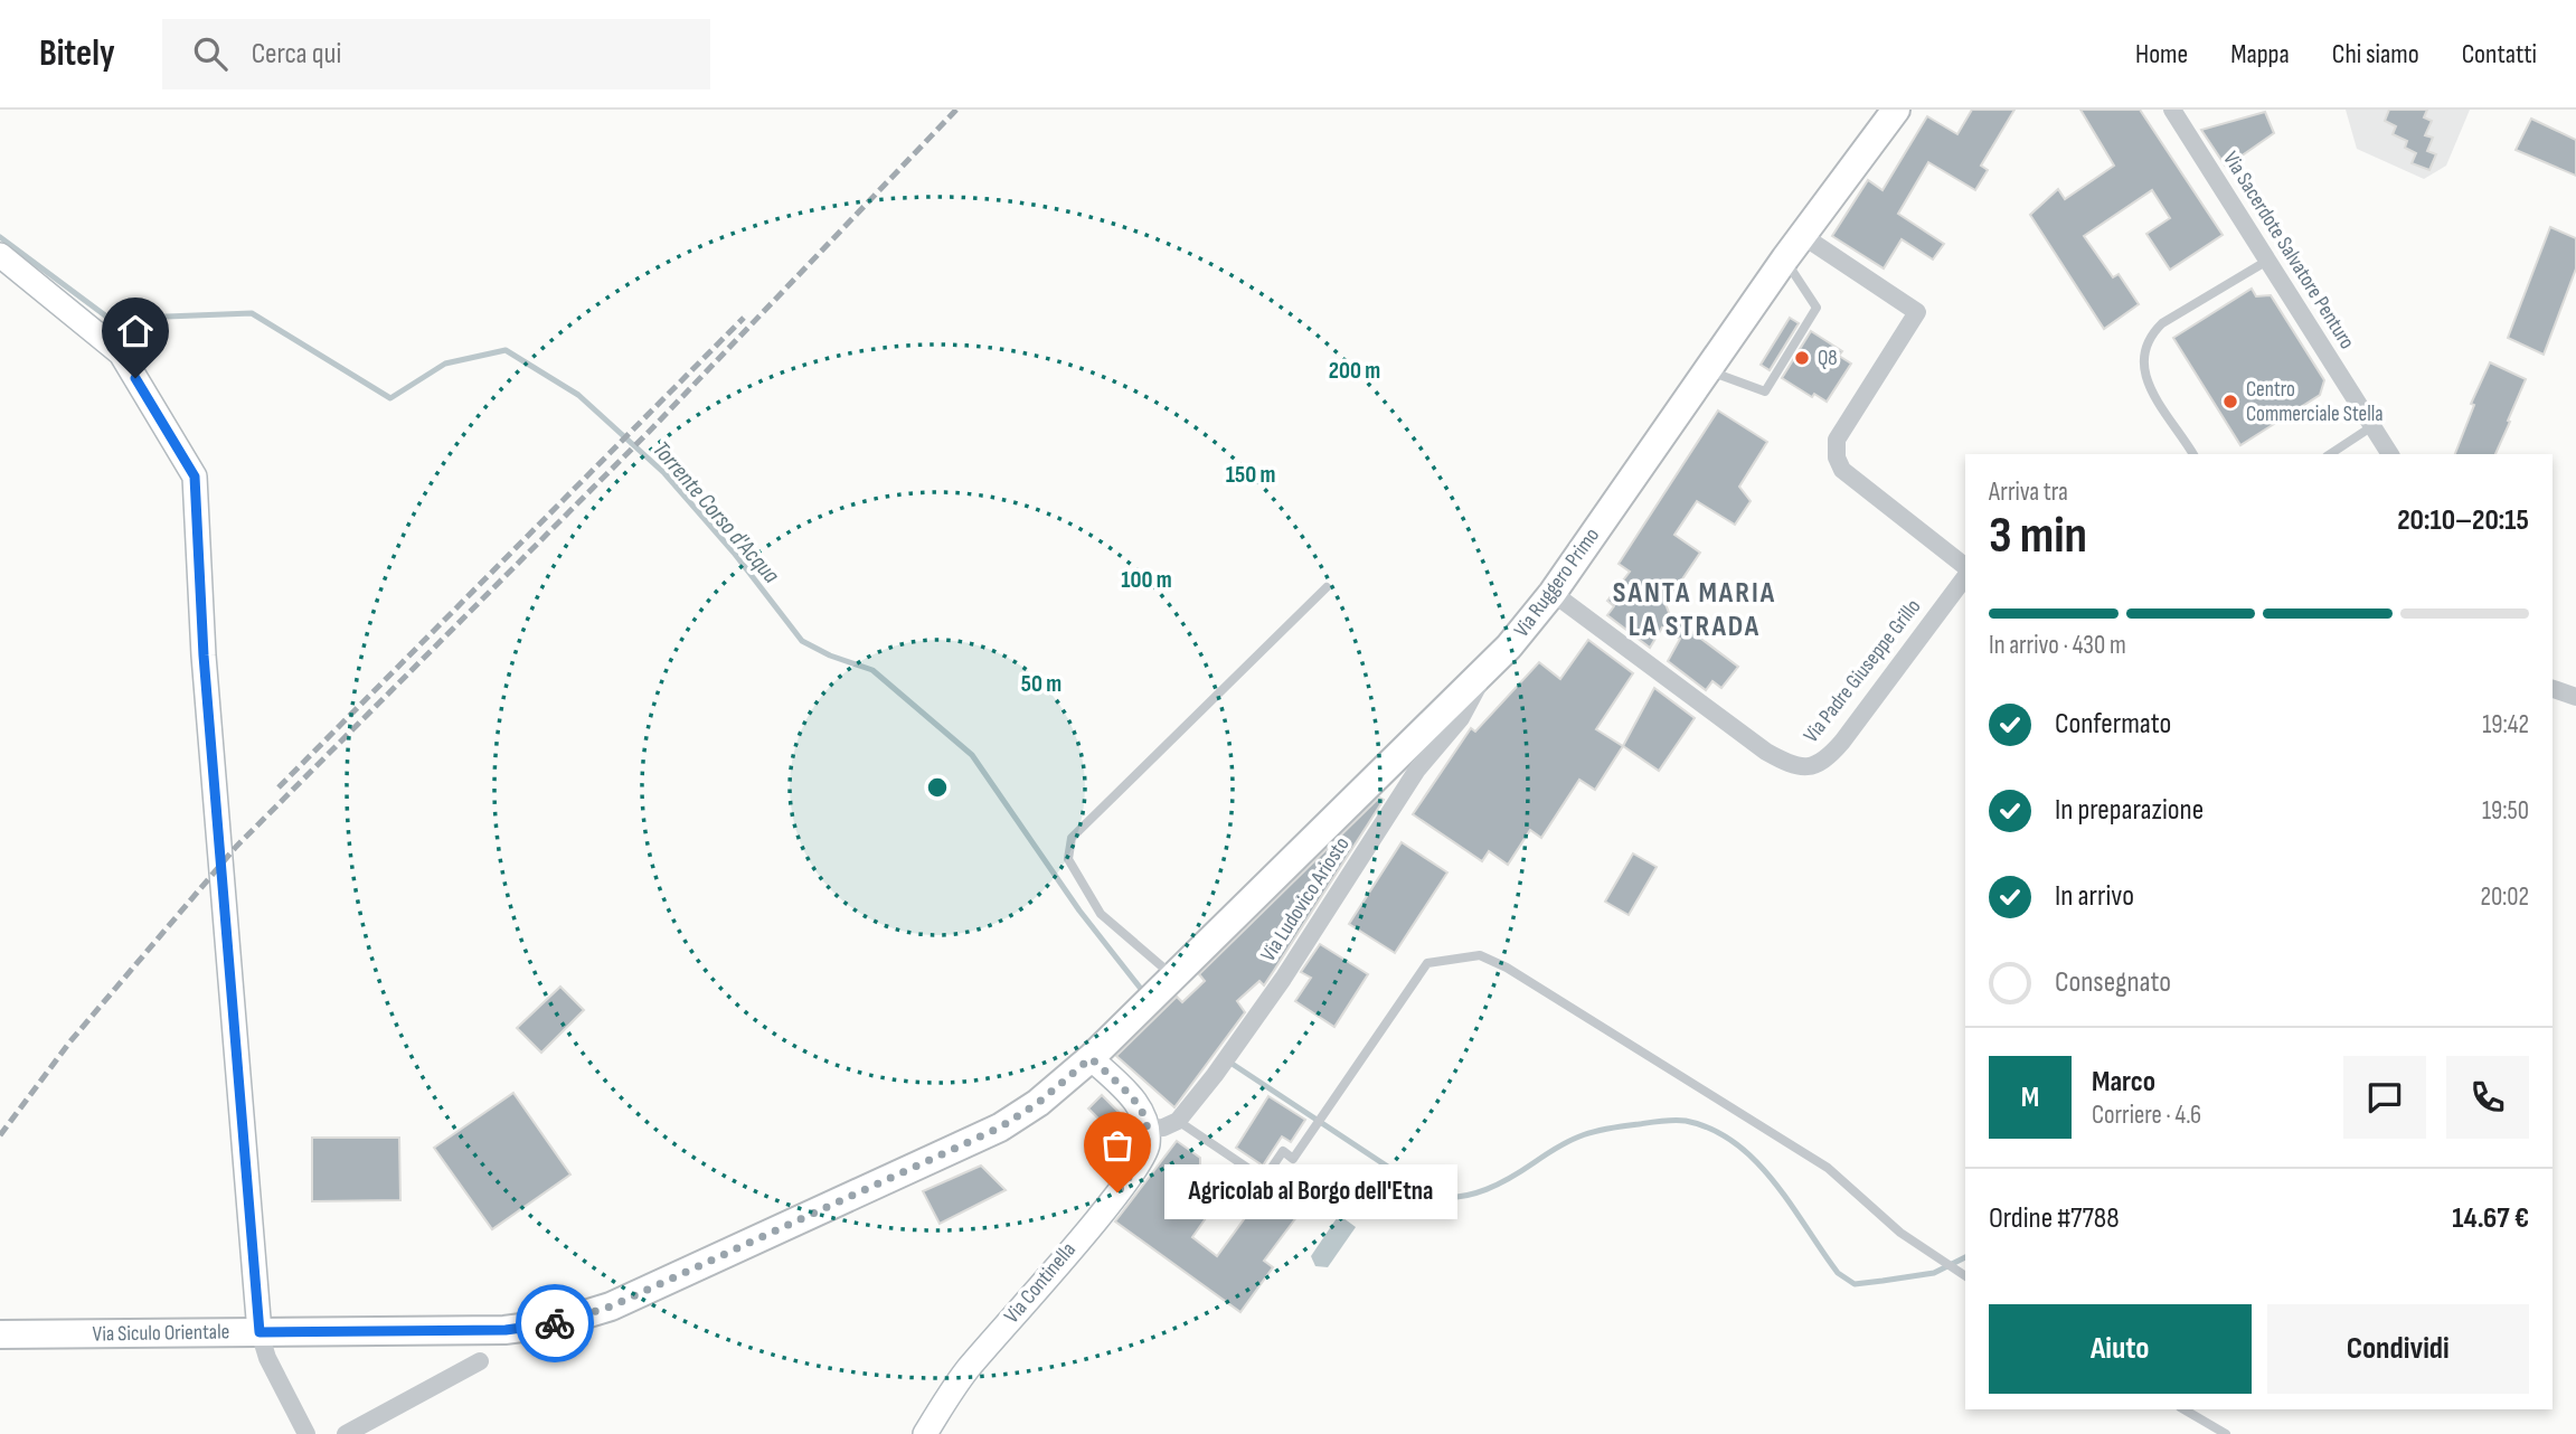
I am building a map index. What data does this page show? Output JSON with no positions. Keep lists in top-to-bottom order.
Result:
{
  "streets": {
    "main road": ["Via Ruggero Primo", "Via Siculo Orientale"],
    "street": [
      "Via Sacerdote Salvatore Penturo",
      "Via Padre Giuseppe Grillo",
      "Via Ludovico Ariosto",
      "Via Continella"
    ]
  },
  "crossings": [
    ["Via Ruggero Primo", "Via Padre Giuseppe Grillo"],
    ["Via Ruggero Primo", "Via Ludovico Ariosto"],
    ["Via Ruggero Primo", "Via Siculo Orientale"]
  ],
  "districts": ["SANTA MARIA LA STRADA"],
  "water": ["Torrente Corso d'Acqua"],
  "places": ["Q8", "Centro Commerciale Stella", "Agricolab al Borgo dell'Etna"],
  "page": {
    "header": "Bitely",
    "search": "Cerca qui",
    "nav": [
      "Home",
      "Mappa",
      "Chi siamo",
      "Contatti"
    ],
    "heading": ["3 min", "Arriva tra", "20:10–20:15"],
    "panel": [
      "Marco",
      "Corriere · 4.6",
      "Ordine #7788",
      "14.67 €"
    ],
    "bar": "In arrivo · 430 m",
    "list": [
      ["Confermato", "19:42"],
      ["In preparazione", "19:50"],
      ["In arrivo", "20:02"],
      "Consegnato"
    ],
    "round": "M",
    "bubble": "Agricolab al Borgo dell'Etna",
    "buttons": ["Aiuto", "Condividi"]
  },
  "rings": [
    "200 m",
    "150 m",
    "100 m",
    "50 m"
  ]
}
